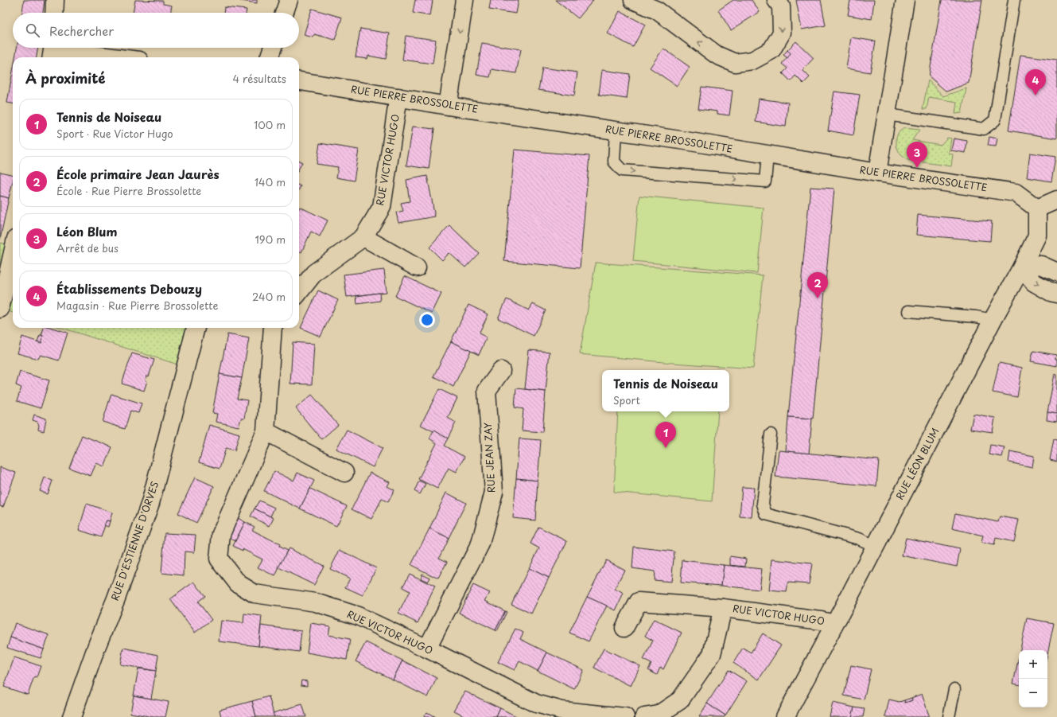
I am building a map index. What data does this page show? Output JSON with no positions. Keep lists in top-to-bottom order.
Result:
{
  "streets": {
    "street": [
      "RUE PIERRE BROSSOLETTE",
      "RUE VICTOR HUGO",
      "RUE JEAN ZAY",
      "RUE LÉON BLUM",
      "RUE D'ESTIENNE D'ORVES"
    ]
  },
  "crossings": [
    ["RUE PIERRE BROSSOLETTE", "RUE VICTOR HUGO"],
    ["RUE PIERRE BROSSOLETTE", "RUE LÉON BLUM"],
    ["RUE VICTOR HUGO", "RUE JEAN ZAY"],
    ["RUE VICTOR HUGO", "RUE LÉON BLUM"]
  ],
  "page": {
    "search": "Rechercher",
    "heading": ["À proximité", "4 résultats"],
    "pins": [
      "4",
      "3",
      "2",
      "1"
    ],
    "list": [
      {
        "mark": "1",
        "name": "Tennis de Noiseau",
        "note": "Sport · Rue Victor Hugo",
        "value": "100 m"
      },
      {
        "mark": "2",
        "name": "École primaire Jean Jaurès",
        "note": "École · Rue Pierre Brossolette",
        "value": "140 m"
      },
      {
        "mark": "3",
        "name": "Léon Blum",
        "note": "Arrêt de bus",
        "value": "190 m"
      },
      {
        "mark": "4",
        "name": "Établissements Debouzy",
        "note": "Magasin · Rue Pierre Brossolette",
        "value": "240 m"
      }
    ],
    "popup": ["Tennis de Noiseau", "Sport"],
    "map_buttons": ["+", "−"]
  }
}
